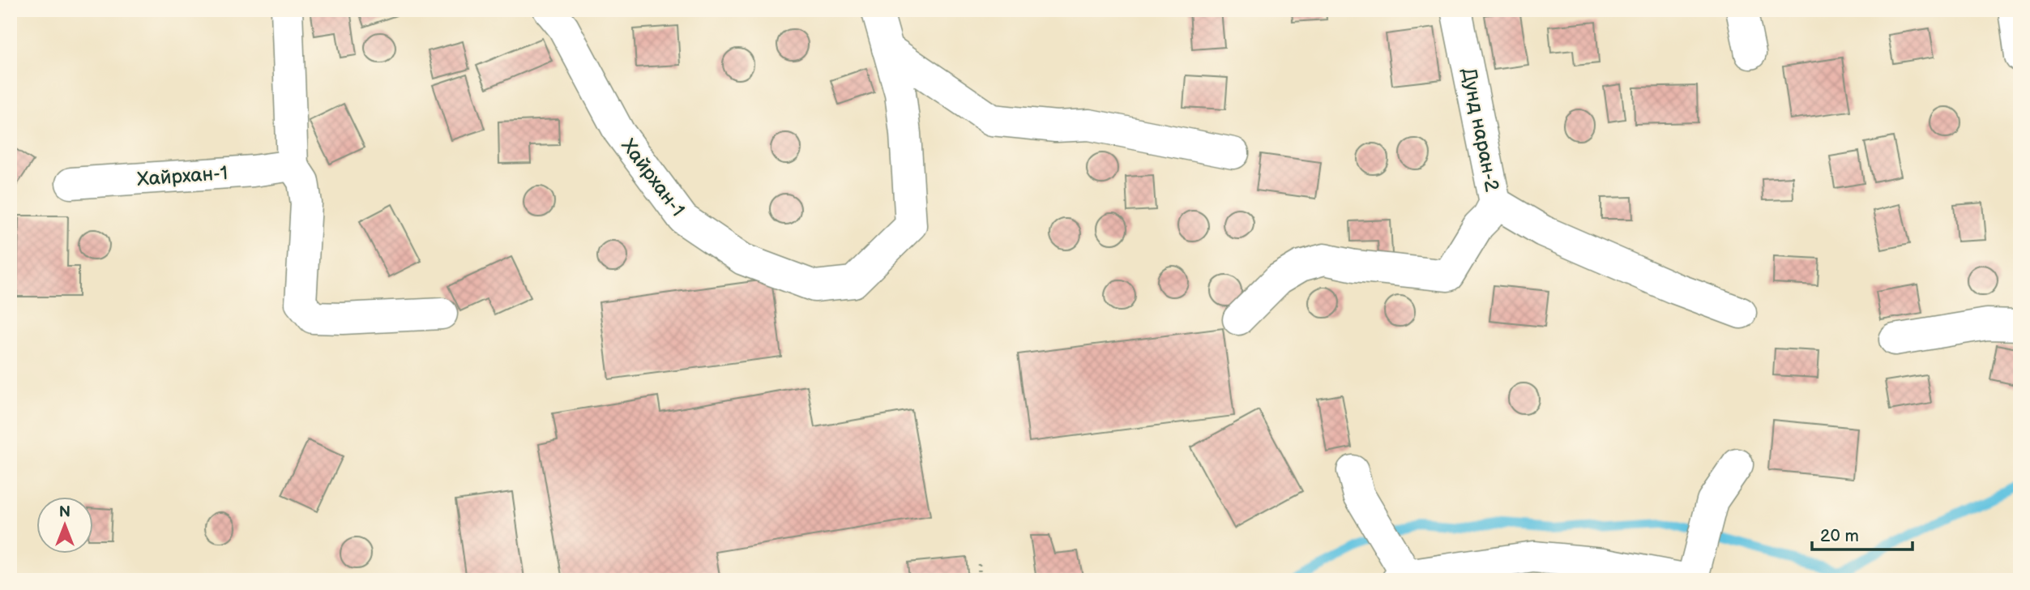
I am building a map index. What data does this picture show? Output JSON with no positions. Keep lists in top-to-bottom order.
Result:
{
  "streets": {
    "street": ["Дунд наран-2", "Хайрхан-1"]
  },
  "scale_bar": "20 m",
  "north": "top"
}
